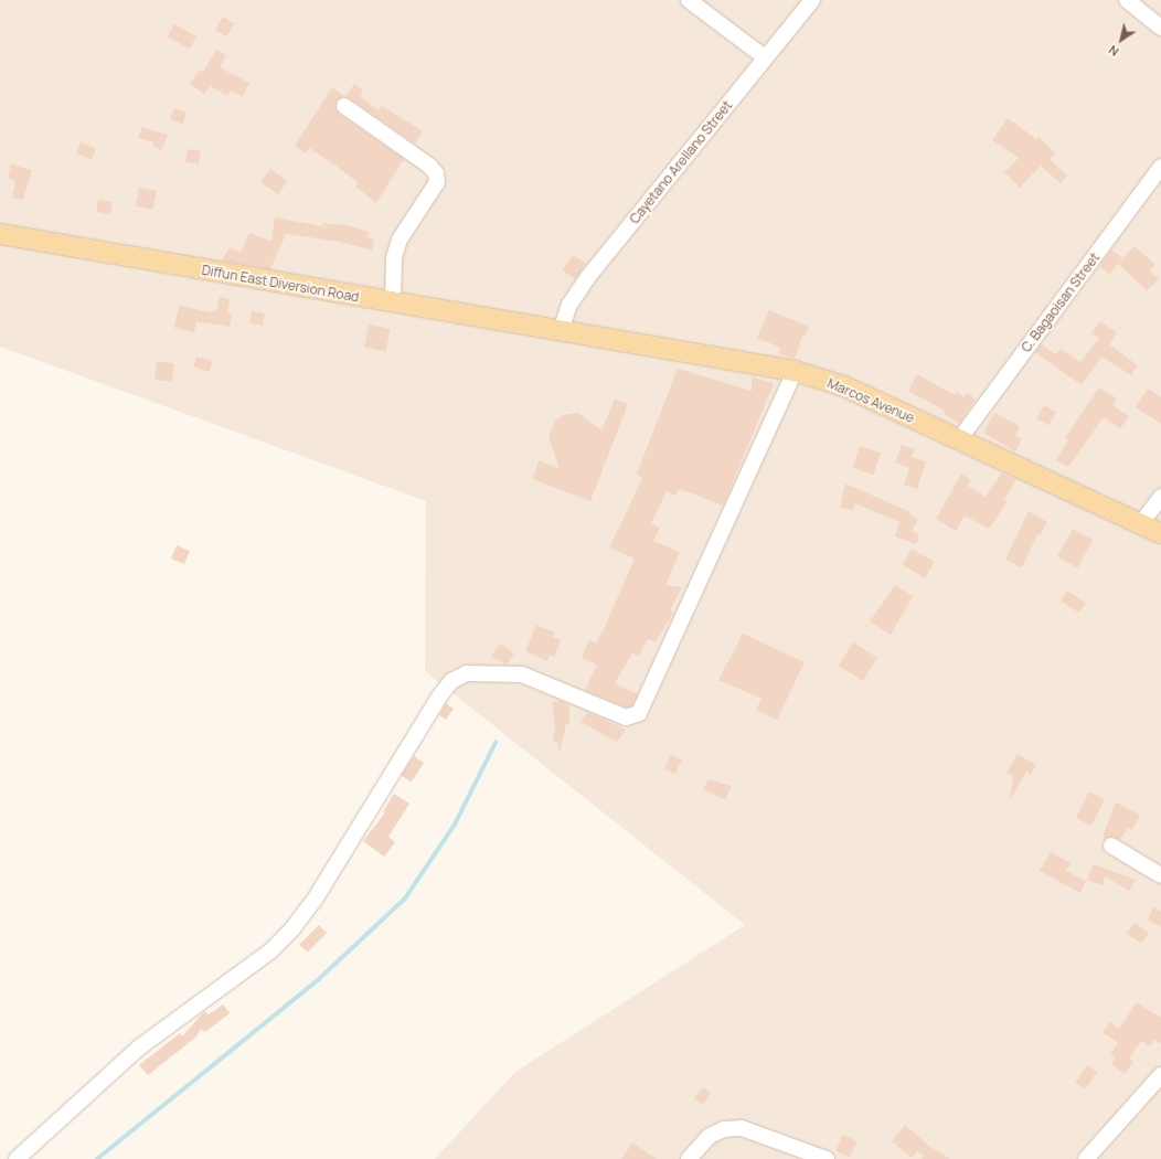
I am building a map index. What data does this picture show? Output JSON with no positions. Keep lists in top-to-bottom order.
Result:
{
  "streets": {
    "main road": ["Diffun East Diversion Road", "Marcos Avenue"],
    "street": ["Cayetano Arellano Street", "C. Bagaoisan Street"]
  },
  "crossings": [
    ["Cayetano Arellano Street", "Diffun East Diversion Road"],
    ["Cayetano Arellano Street", "Marcos Avenue"],
    ["Diffun East Diversion Road", "Marcos Avenue"],
    ["C. Bagaoisan Street", "Marcos Avenue"]
  ],
  "north": "bottom left"
}
